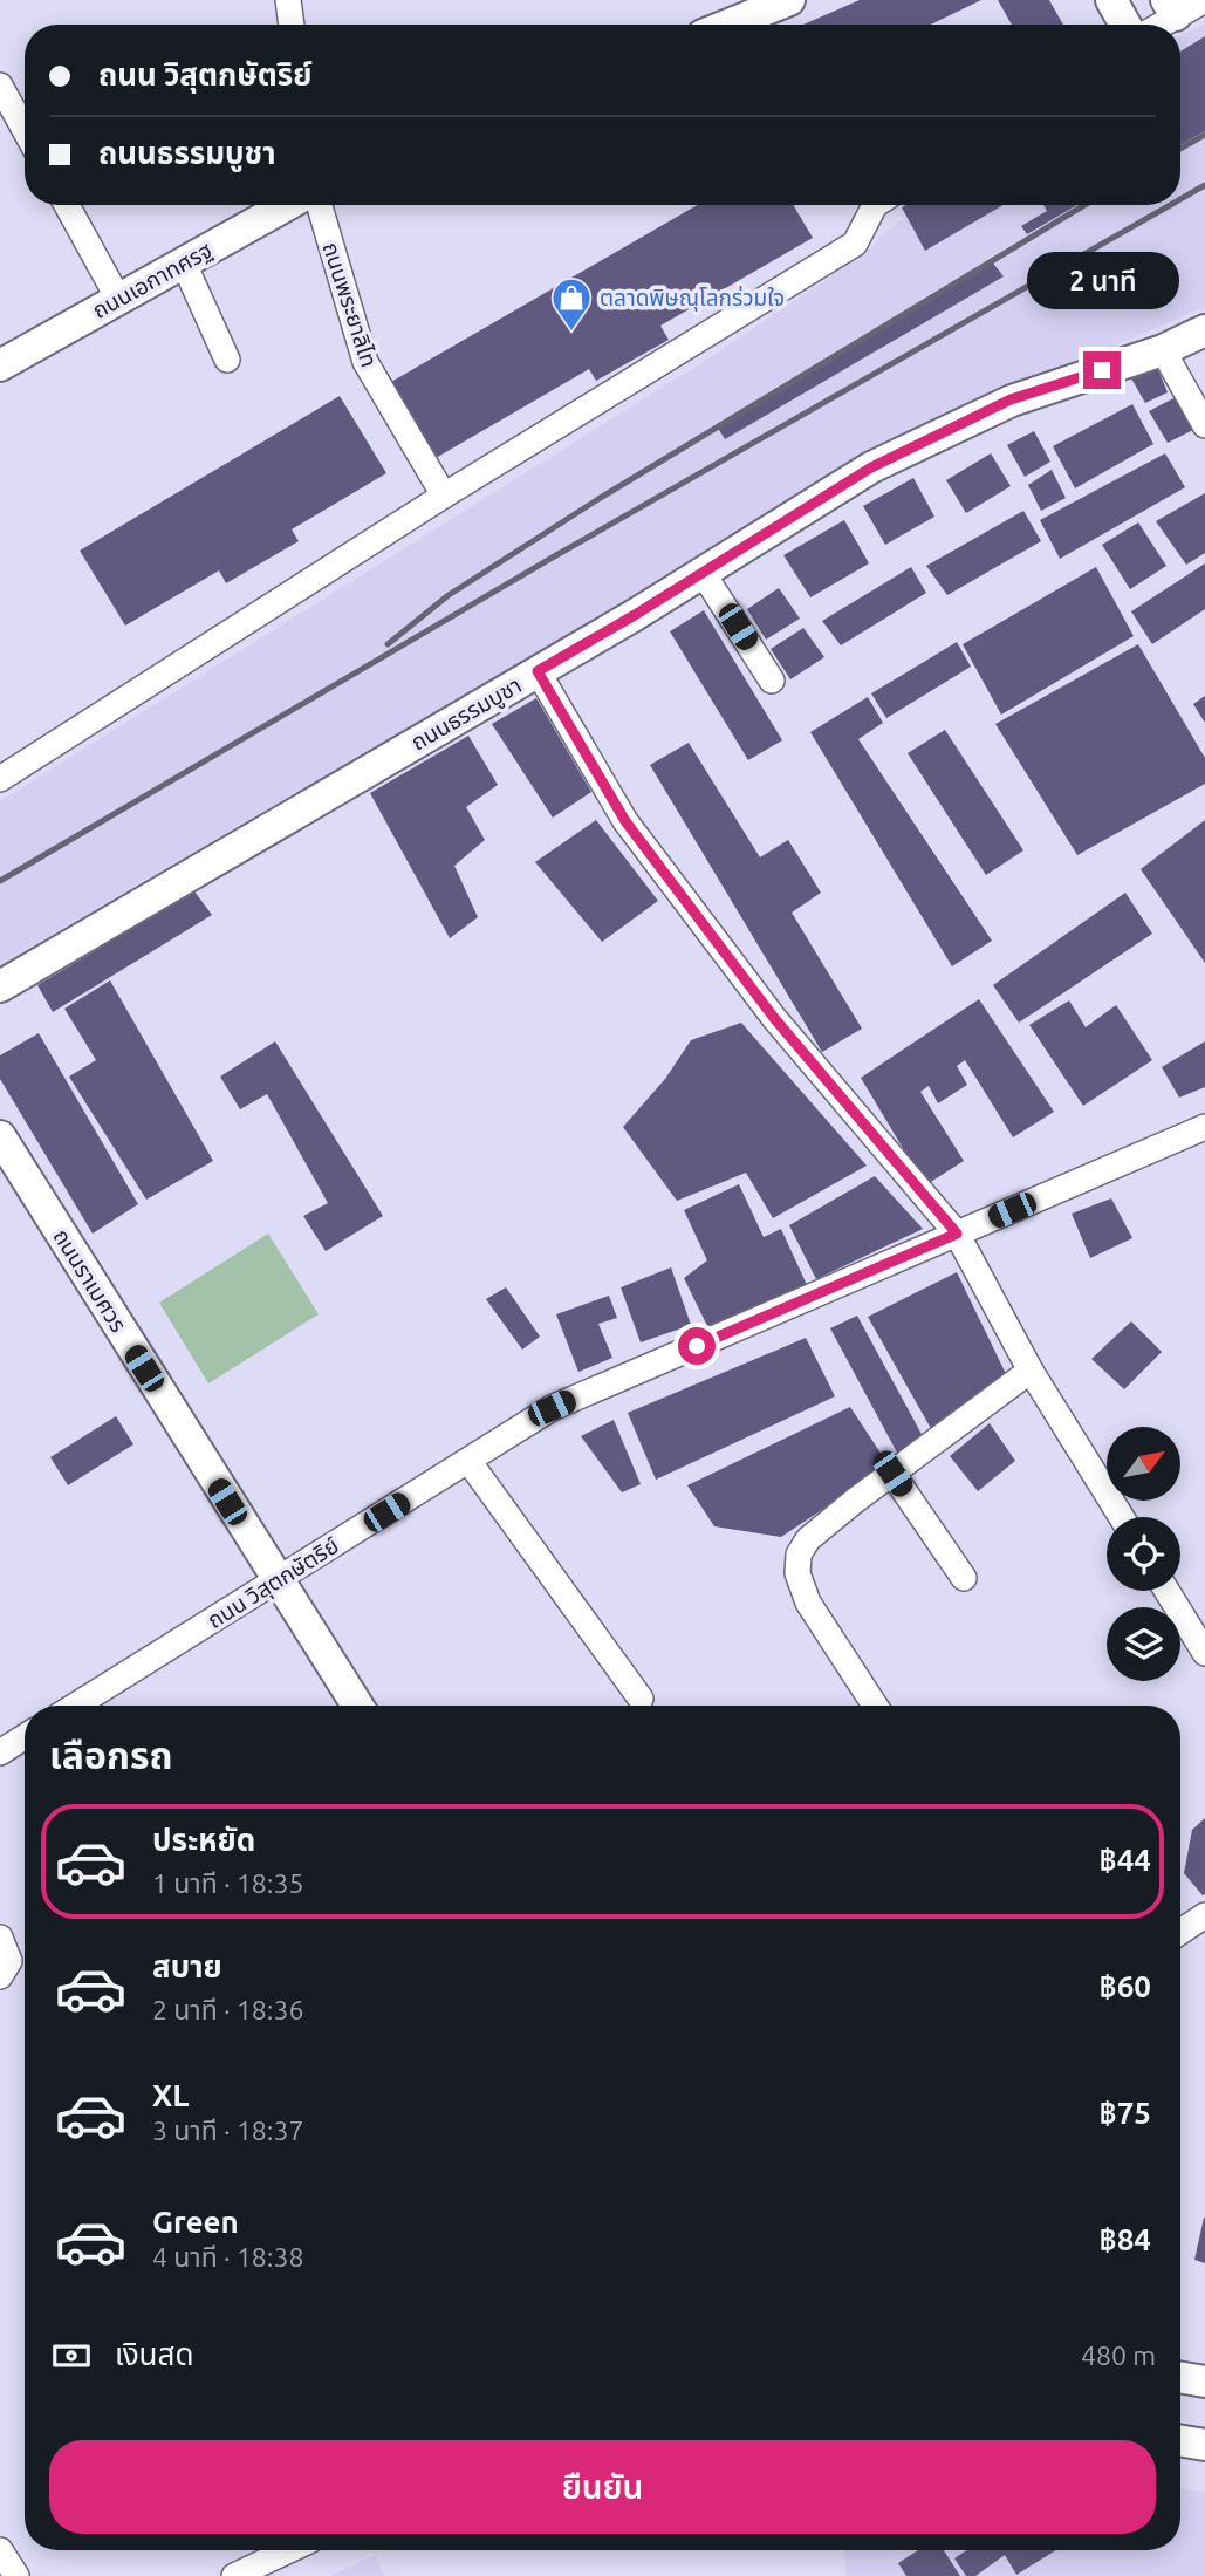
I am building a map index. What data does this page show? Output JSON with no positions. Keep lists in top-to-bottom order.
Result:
{
  "streets": {
    "main road": ["ถนนเอกาทศรฐ", "ถนนธรรมบูชา", "ถนนราเมศวร"],
    "street": ["ถนนพระยาลิไท", "ถนน วิสุตกษัตริย์"]
  },
  "crossings": [
    ["ถนนราเมศวร", "ถนน วิสุตกษัตริย์"]
  ],
  "places": {
    "shop": ["ตลาดพิษณุโลกร่วมใจ"]
  },
  "north": "top right",
  "page": {
    "banner": ["ถนน วิสุตกษัตริย์", "ถนนธรรมบูชา"],
    "bubble": "2 นาที",
    "heading": "เลือกรถ",
    "list": [
      {
        "name": "ประหยัด",
        "note": "1 นาที · 18:35",
        "value": "฿44"
      },
      {
        "name": "สบาย",
        "note": "2 นาที · 18:36",
        "value": "฿60"
      },
      {
        "name": "XL",
        "note": "3 นาที · 18:37",
        "value": "฿75"
      },
      {
        "name": "Green",
        "note": "4 นาที · 18:38",
        "value": "฿84"
      }
    ],
    "pay": ["เงินสด", "480 m"],
    "buttons": "ยืนยัน"
  }
}
